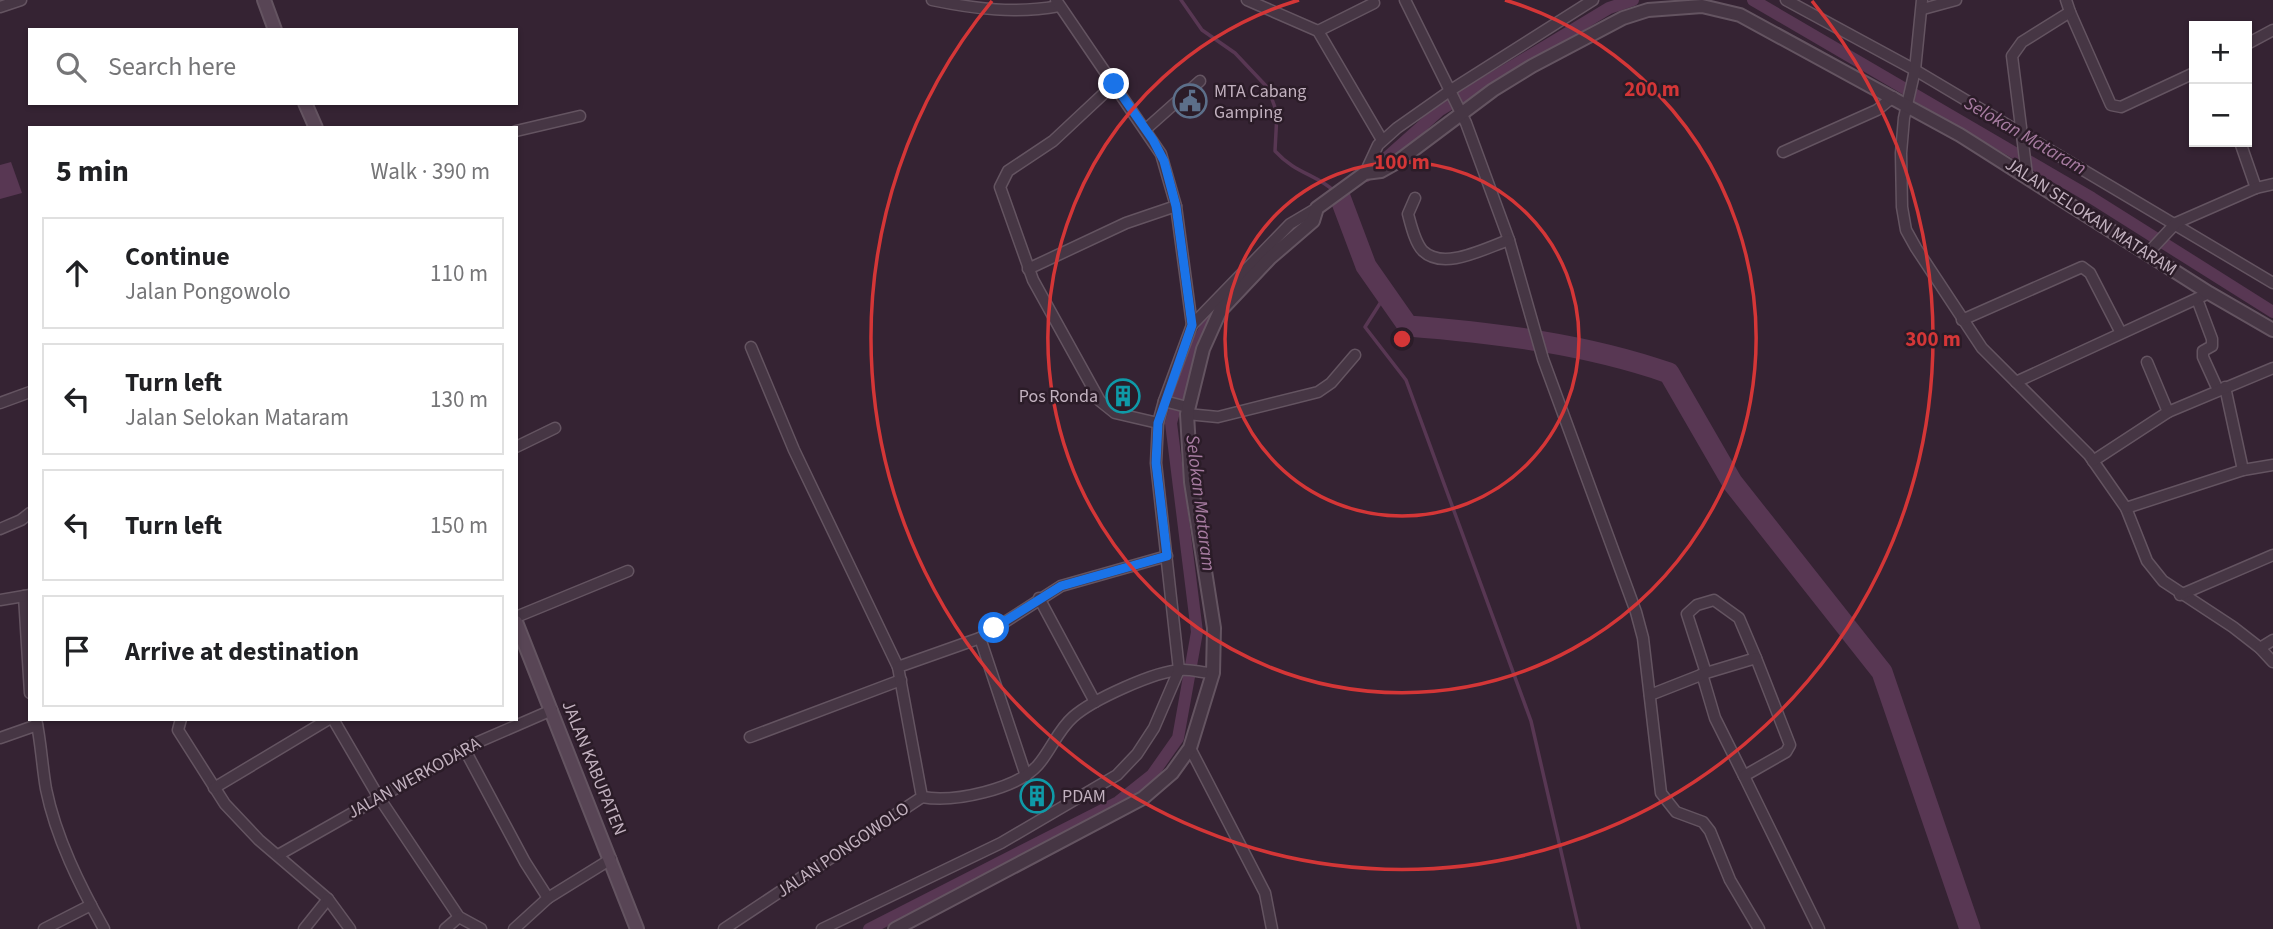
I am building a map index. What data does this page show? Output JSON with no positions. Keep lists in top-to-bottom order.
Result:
{
  "streets": {
    "main road": ["JALAN KABUPATEN"],
    "street": ["JALAN SELOKAN MATARAM", "JALAN WERKODARA", "JALAN PONGOWOLO"]
  },
  "crossings": [
    ["JALAN KABUPATEN", "JALAN WERKODARA"]
  ],
  "water": ["Selokan Mataram"],
  "places": {
    "public building": ["MTA Cabang Gamping"],
    "building": ["Pos Ronda", "PDAM"]
  },
  "page": {
    "map_buttons": ["+", "−"],
    "search": "Search here",
    "heading": ["5 min", "Walk · 390 m"],
    "list": [
      ["Continue", "Jalan Pongowolo", "110 m"],
      ["Turn left", "Jalan Selokan Mataram", "130 m"],
      ["Turn left", "150 m"],
      "Arrive at destination"
    ]
  },
  "rings": ["200 m", "100 m", "300 m"]
}
